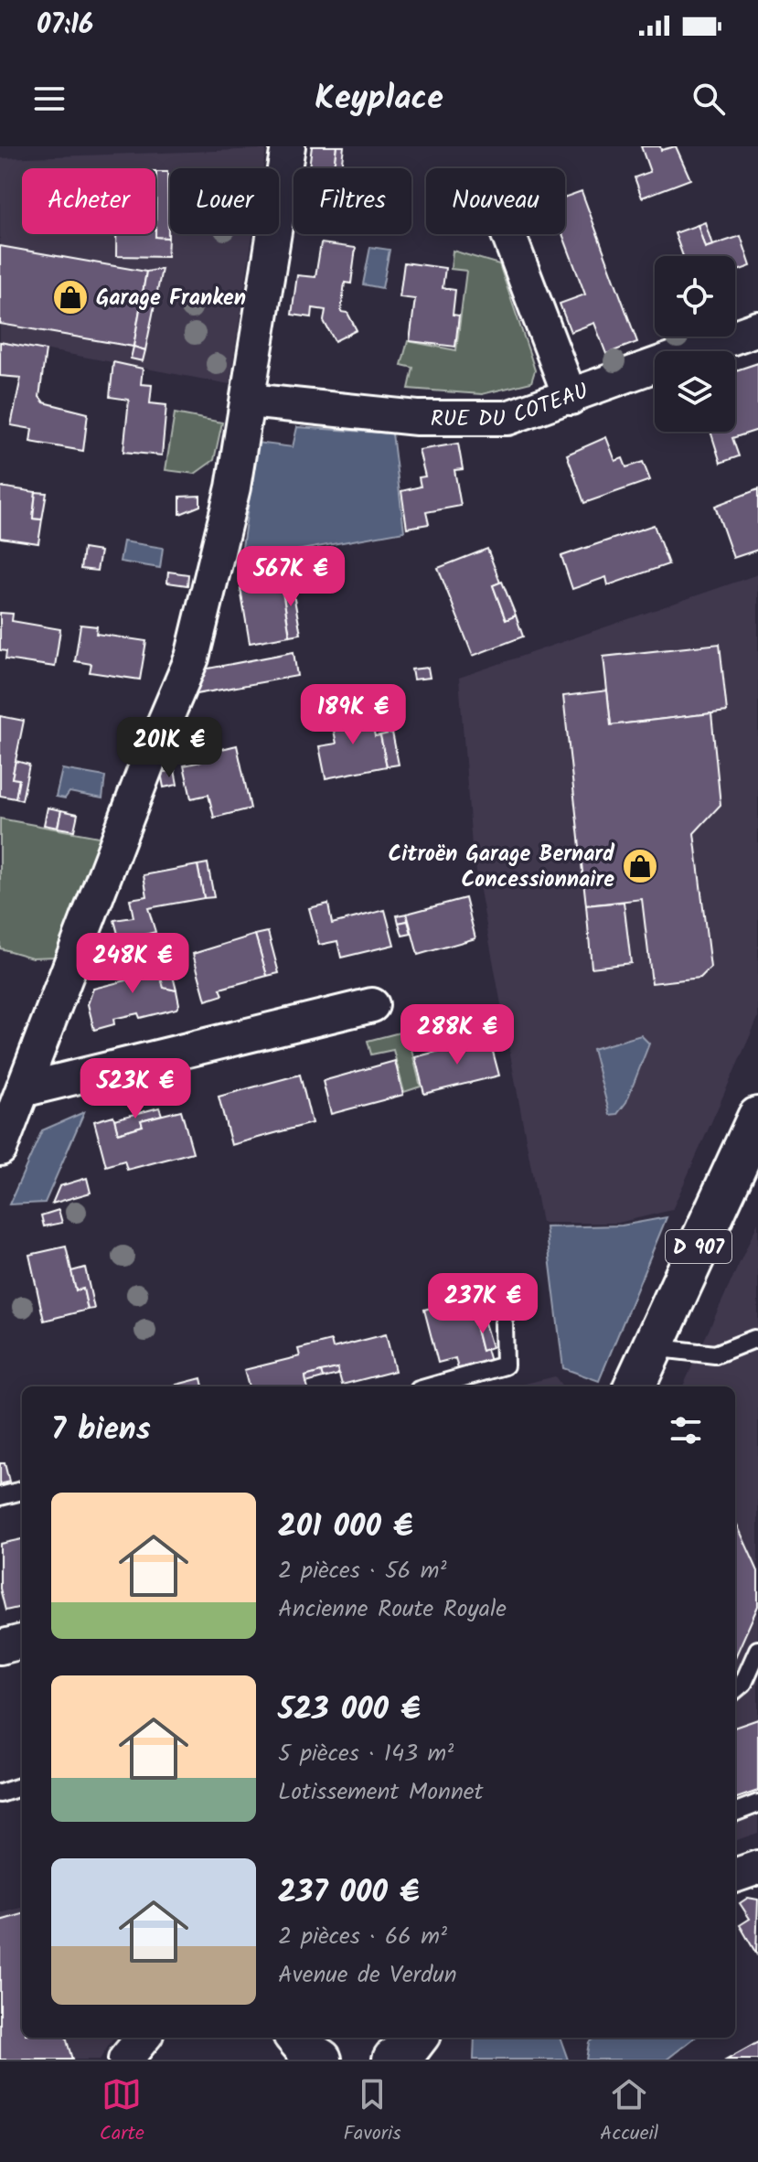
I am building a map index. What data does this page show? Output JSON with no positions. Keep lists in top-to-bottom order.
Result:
{
  "streets": {
    "main road": ["D 907"],
    "street": ["RUE DU COTEAU"]
  },
  "places": {
    "shop": ["Garage Franken", "Citroën Garage Bernard Concessionnaire"]
  },
  "page": {
    "status": "07:16",
    "header": "Keyplace",
    "chip": [
      "Acheter",
      "Louer",
      "Filtres",
      "Nouveau"
    ],
    "price": [
      "567K €",
      "189K €",
      "201K €",
      "248K €",
      "288K €",
      "523K €",
      "237K €"
    ],
    "heading": "7 biens",
    "list": [
      {
        "name": "201 000 €",
        "note": "2 pièces · 56 m² · Ancienne Route Royale"
      },
      {
        "name": "523 000 €",
        "note": "5 pièces · 143 m² · Lotissement Monnet"
      },
      {
        "name": "237 000 €",
        "note": "2 pièces · 66 m² · Avenue de Verdun"
      }
    ],
    "tabs": ["Carte", "Favoris", "Accueil"]
  }
}
